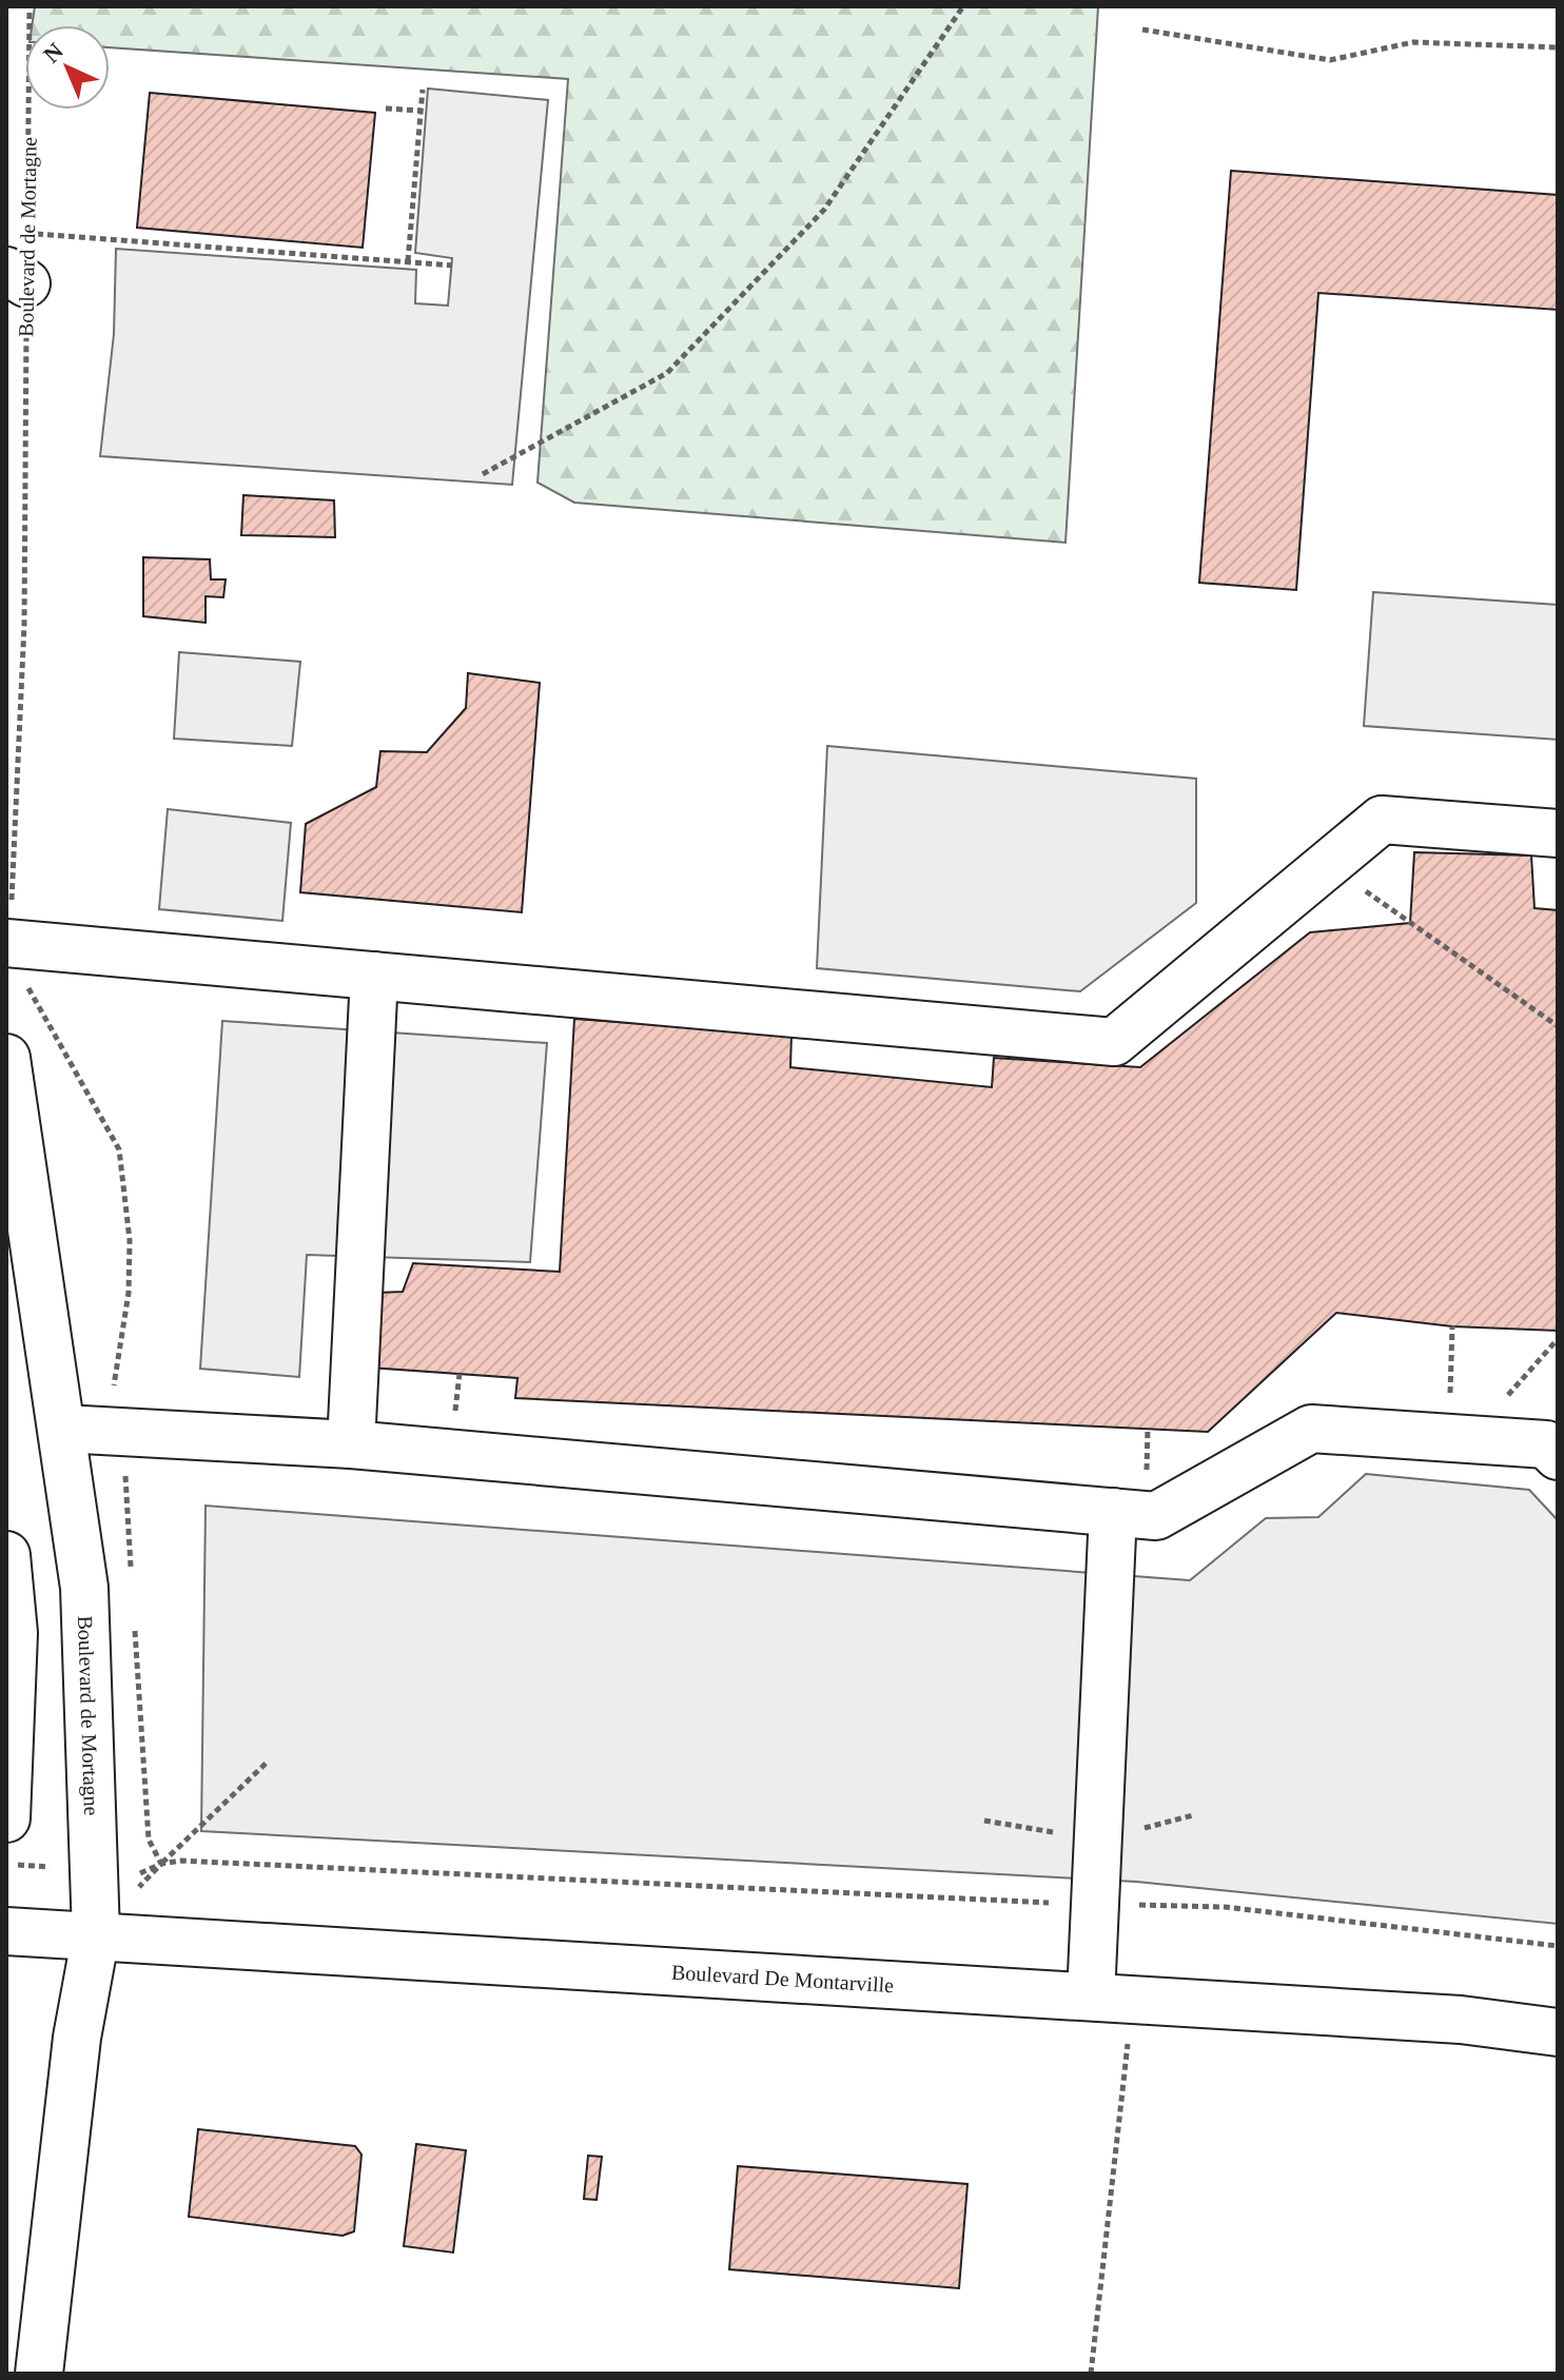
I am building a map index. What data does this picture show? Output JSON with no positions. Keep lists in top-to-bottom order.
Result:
{
  "streets": {
    "street": ["Boulevard de Mortagne", "Boulevard De Montarville"]
  },
  "crossings": [
    ["Boulevard de Mortagne", "Boulevard De Montarville"]
  ],
  "north": "top left"
}
